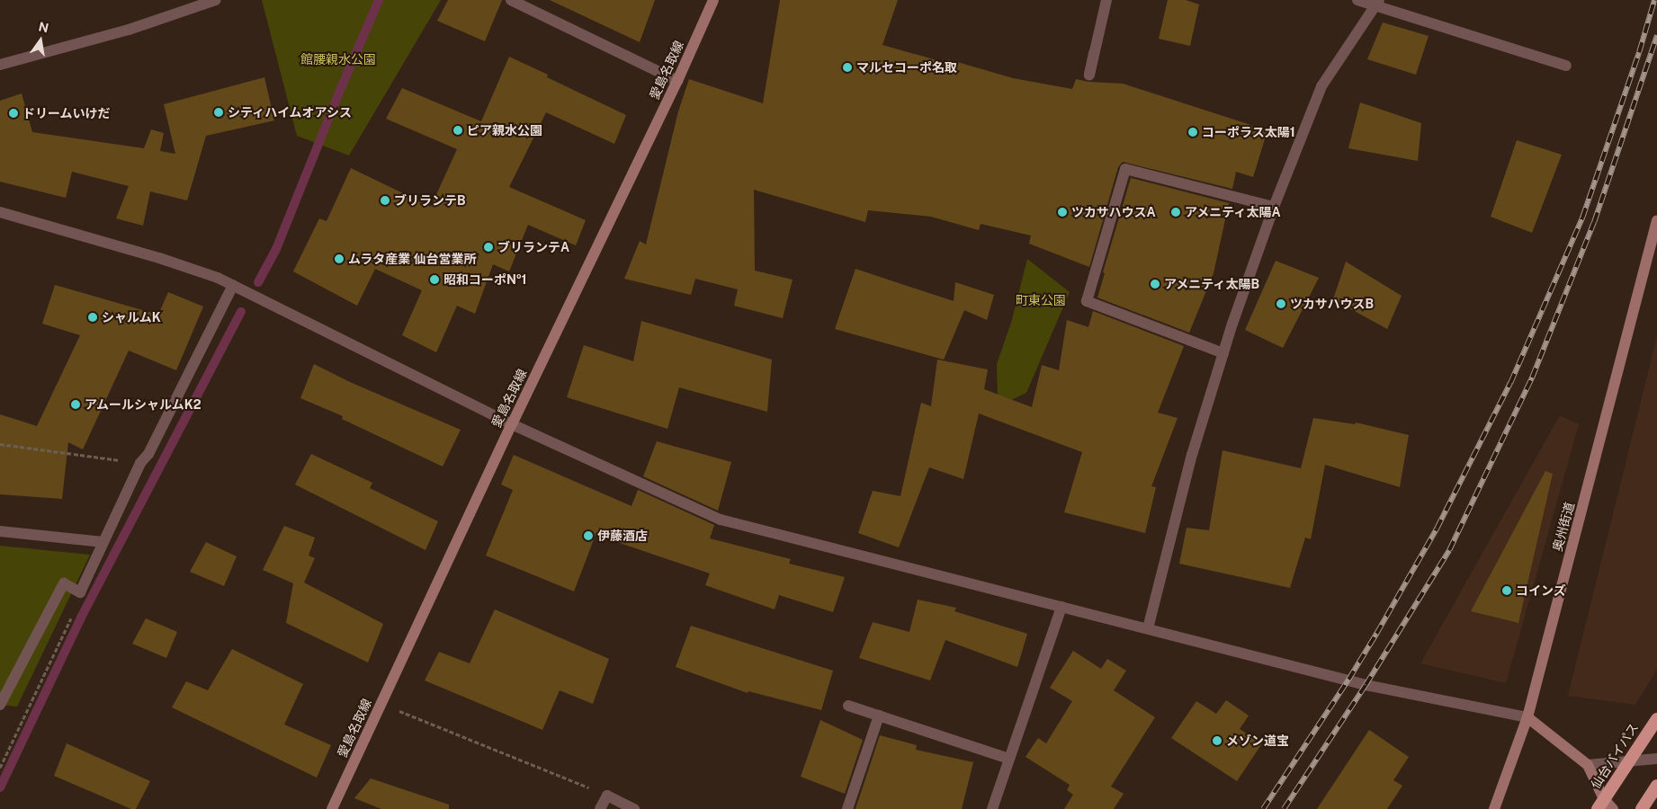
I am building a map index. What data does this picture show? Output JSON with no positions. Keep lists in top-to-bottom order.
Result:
{
  "streets": {
    "highway": ["仙台バイパス"],
    "main road": ["愛島名取線", "奥州街道"]
  },
  "parks": ["館腰親水公園", "町東公園"],
  "places": [
    "マルセコーポ名取",
    "シティハイムオアシス",
    "ドリームいけだ",
    "ピア親水公園",
    "コーポラス太陽1",
    "ブリランテB",
    "ツカサハウスA",
    "アメニティ太陽A",
    "ブリランテA",
    "ムラタ産業 仙台営業所",
    "昭和コーポ№1",
    "アメニティ太陽B",
    "ツカサハウスB",
    "シャルムK",
    "アムールシャルムK2",
    "伊藤酒店",
    "コインズ",
    "メゾン道宝"
  ],
  "north": "top"
}
